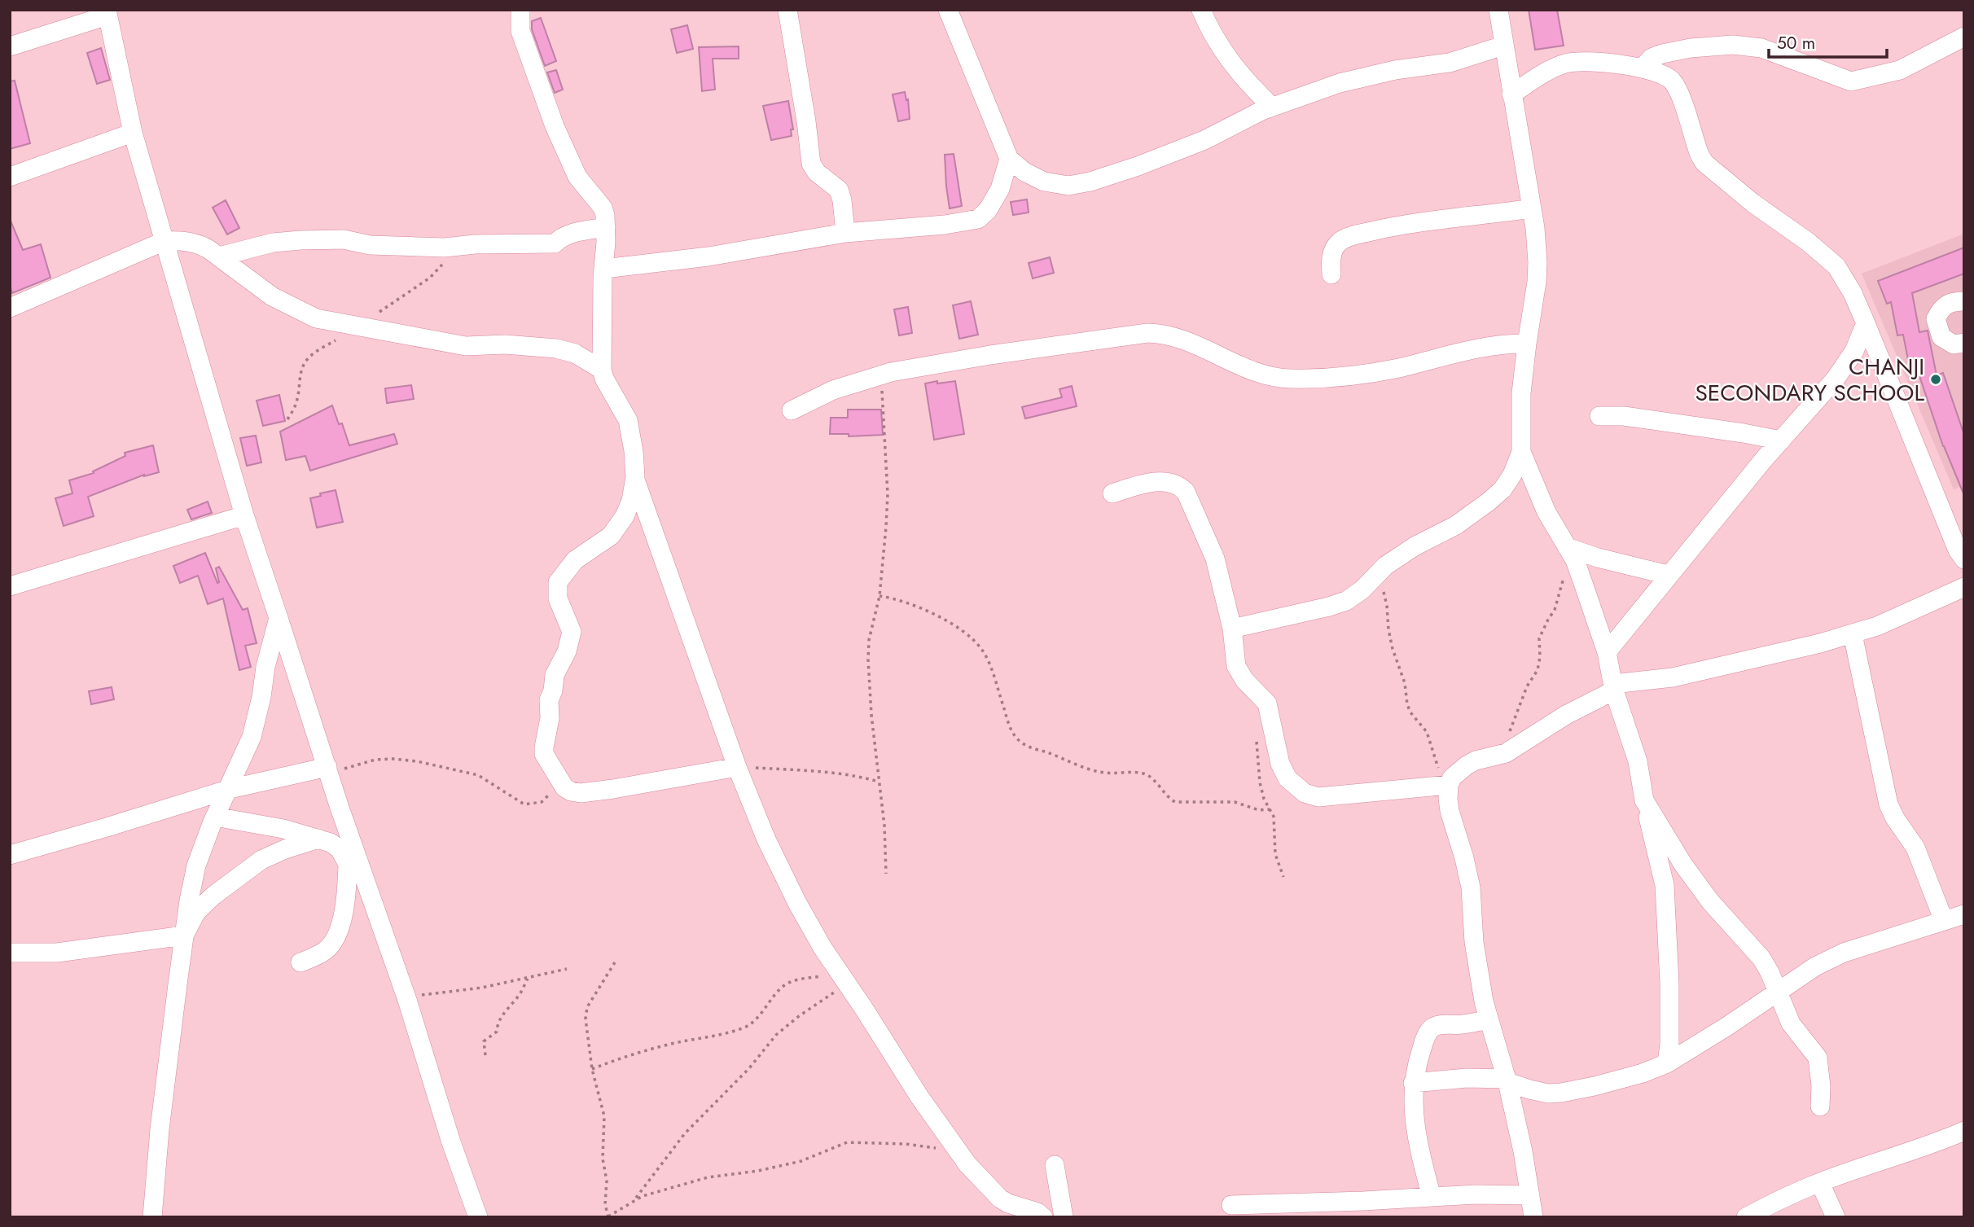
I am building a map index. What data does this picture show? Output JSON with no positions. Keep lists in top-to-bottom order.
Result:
{
  "places": ["CHANJI SECONDARY SCHOOL"],
  "scale_bar": "50 m"
}
